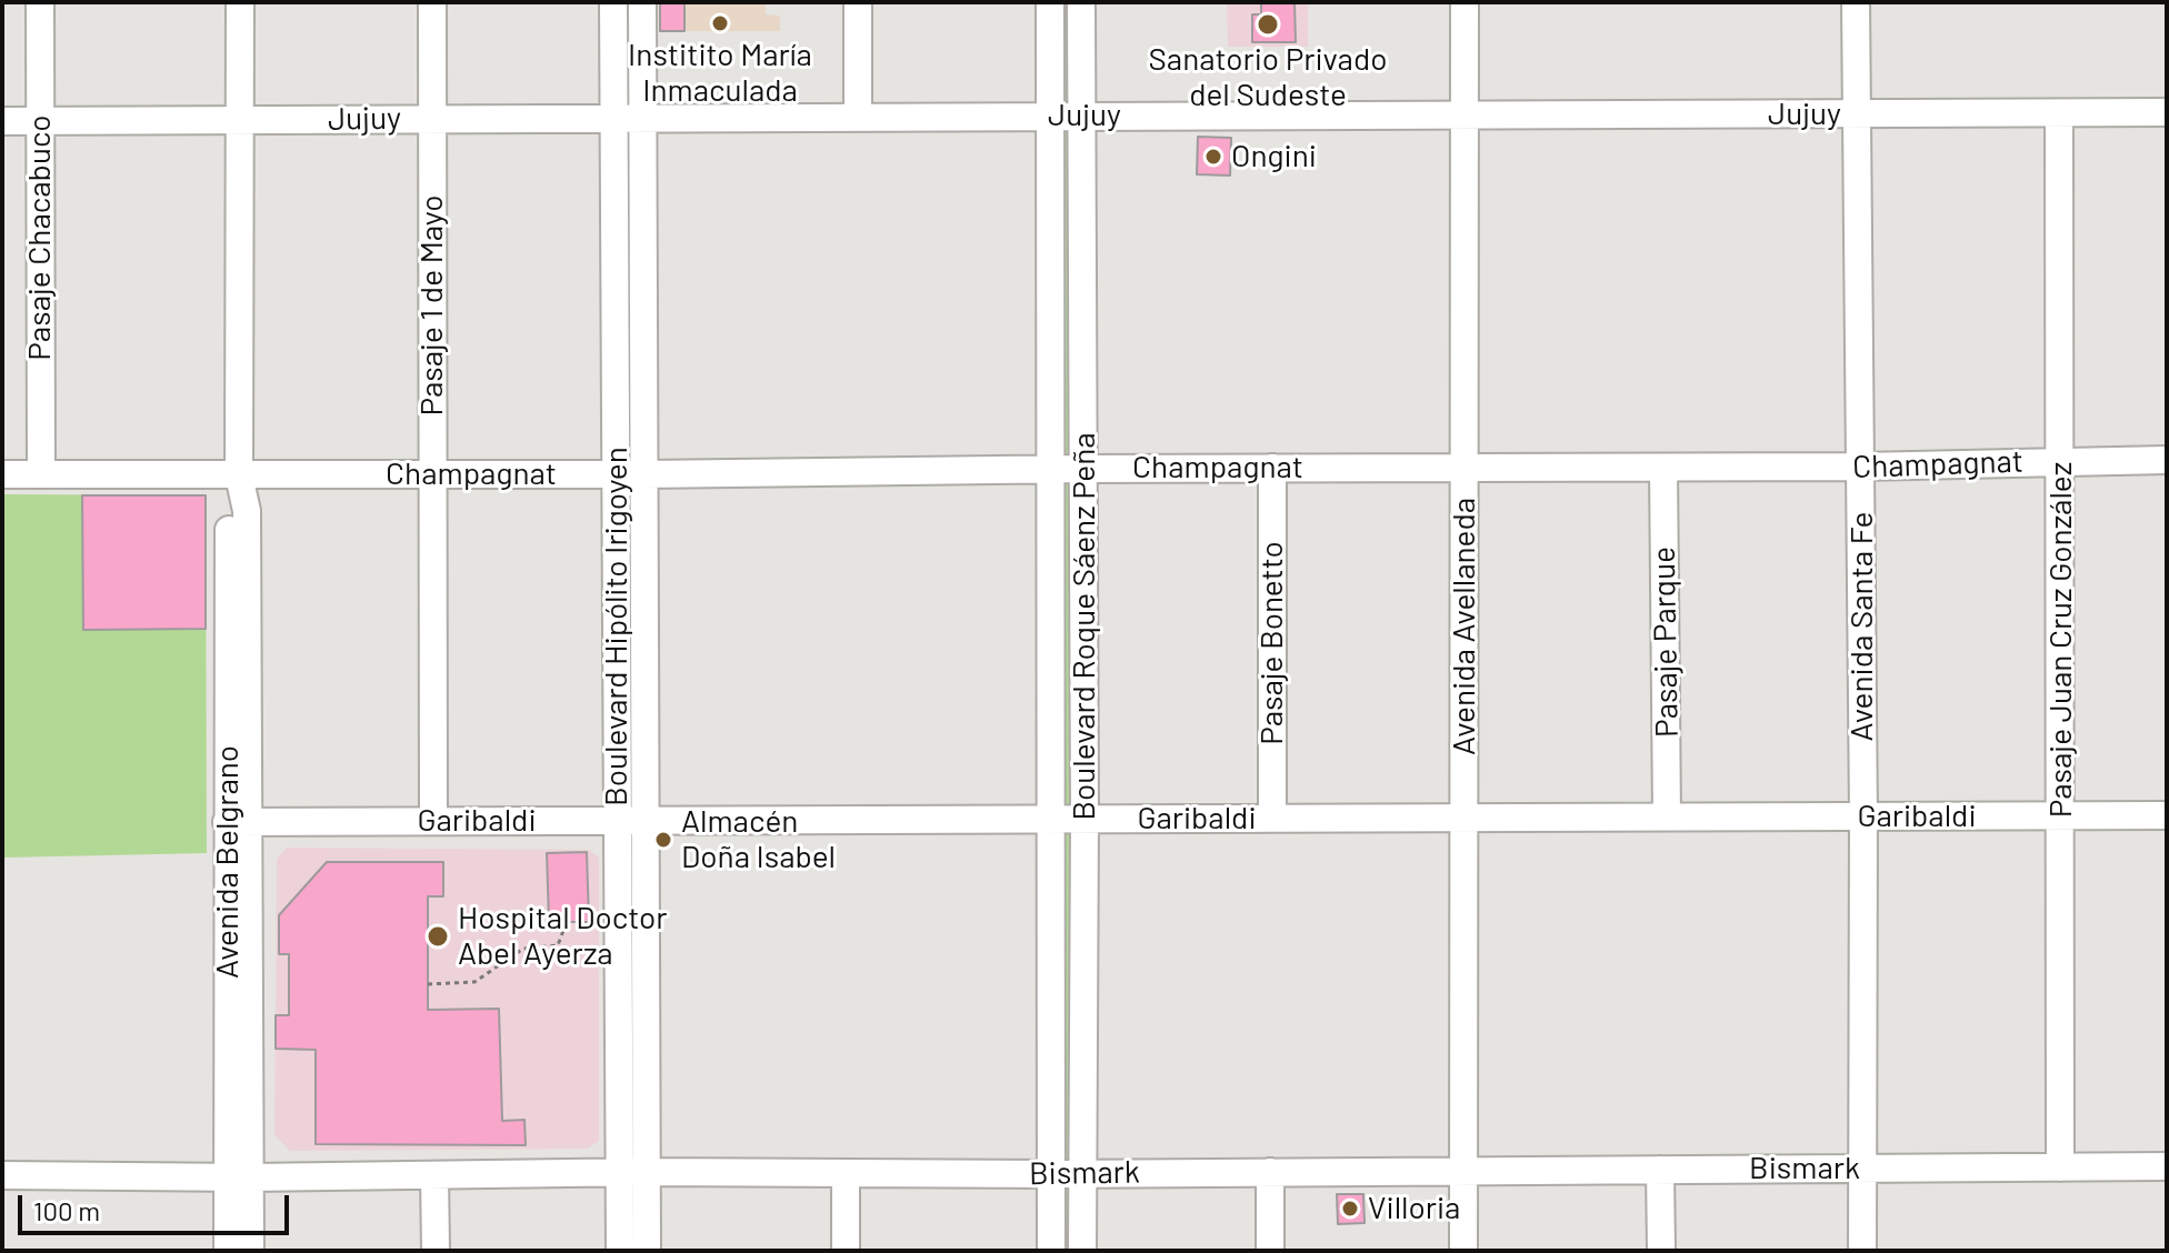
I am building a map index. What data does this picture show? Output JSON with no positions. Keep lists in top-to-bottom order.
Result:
{
  "streets": {
    "street": [
      "Jujuy",
      "Pasaje Chacabuco",
      "Pasaje 1 de Mayo",
      "Champagnat",
      "Boulevard Hipólito Irigoyen",
      "Boulevard Roque Sáenz Peña",
      "Avenida Avellaneda",
      "Avenida Santa Fe",
      "Pasaje Juan Cruz González",
      "Pasaje Parque",
      "Pasaje Bonetto",
      "Garibaldi",
      "Avenida Belgrano",
      "Bismark"
    ]
  },
  "crossings": [
    ["Jujuy", "Pasaje Chacabuco"],
    ["Jujuy", "Pasaje 1 de Mayo"],
    ["Jujuy", "Boulevard Hipólito Irigoyen"],
    ["Jujuy", "Boulevard Roque Sáenz Peña"],
    ["Jujuy", "Avenida Avellaneda"],
    ["Jujuy", "Avenida Santa Fe"],
    ["Jujuy", "Pasaje Juan Cruz González"],
    ["Jujuy", "Avenida Belgrano"],
    ["Pasaje Chacabuco", "Champagnat"],
    ["Pasaje 1 de Mayo", "Champagnat"],
    ["Pasaje 1 de Mayo", "Garibaldi"],
    ["Champagnat", "Boulevard Hipólito Irigoyen"],
    ["Champagnat", "Boulevard Roque Sáenz Peña"],
    ["Champagnat", "Avenida Avellaneda"],
    ["Champagnat", "Avenida Santa Fe"],
    ["Champagnat", "Pasaje Juan Cruz González"],
    ["Champagnat", "Pasaje Parque"],
    ["Champagnat", "Pasaje Bonetto"],
    ["Champagnat", "Avenida Belgrano"],
    ["Boulevard Hipólito Irigoyen", "Garibaldi"],
    ["Boulevard Hipólito Irigoyen", "Bismark"],
    ["Boulevard Roque Sáenz Peña", "Garibaldi"],
    ["Boulevard Roque Sáenz Peña", "Bismark"],
    ["Avenida Avellaneda", "Garibaldi"],
    ["Avenida Avellaneda", "Bismark"],
    ["Avenida Santa Fe", "Garibaldi"],
    ["Avenida Santa Fe", "Bismark"],
    ["Pasaje Juan Cruz González", "Garibaldi"],
    ["Pasaje Juan Cruz González", "Bismark"],
    ["Pasaje Parque", "Garibaldi"],
    ["Pasaje Bonetto", "Garibaldi"],
    ["Garibaldi", "Avenida Belgrano"],
    ["Avenida Belgrano", "Bismark"]
  ],
  "places": [
    "Institito María Inmaculada",
    "Sanatorio Privado del Sudeste",
    "Ongini",
    "Almacén Doña Isabel",
    "Hospital Doctor Abel Ayerza",
    "Villoria"
  ],
  "scale_bar": "100 m"
}
